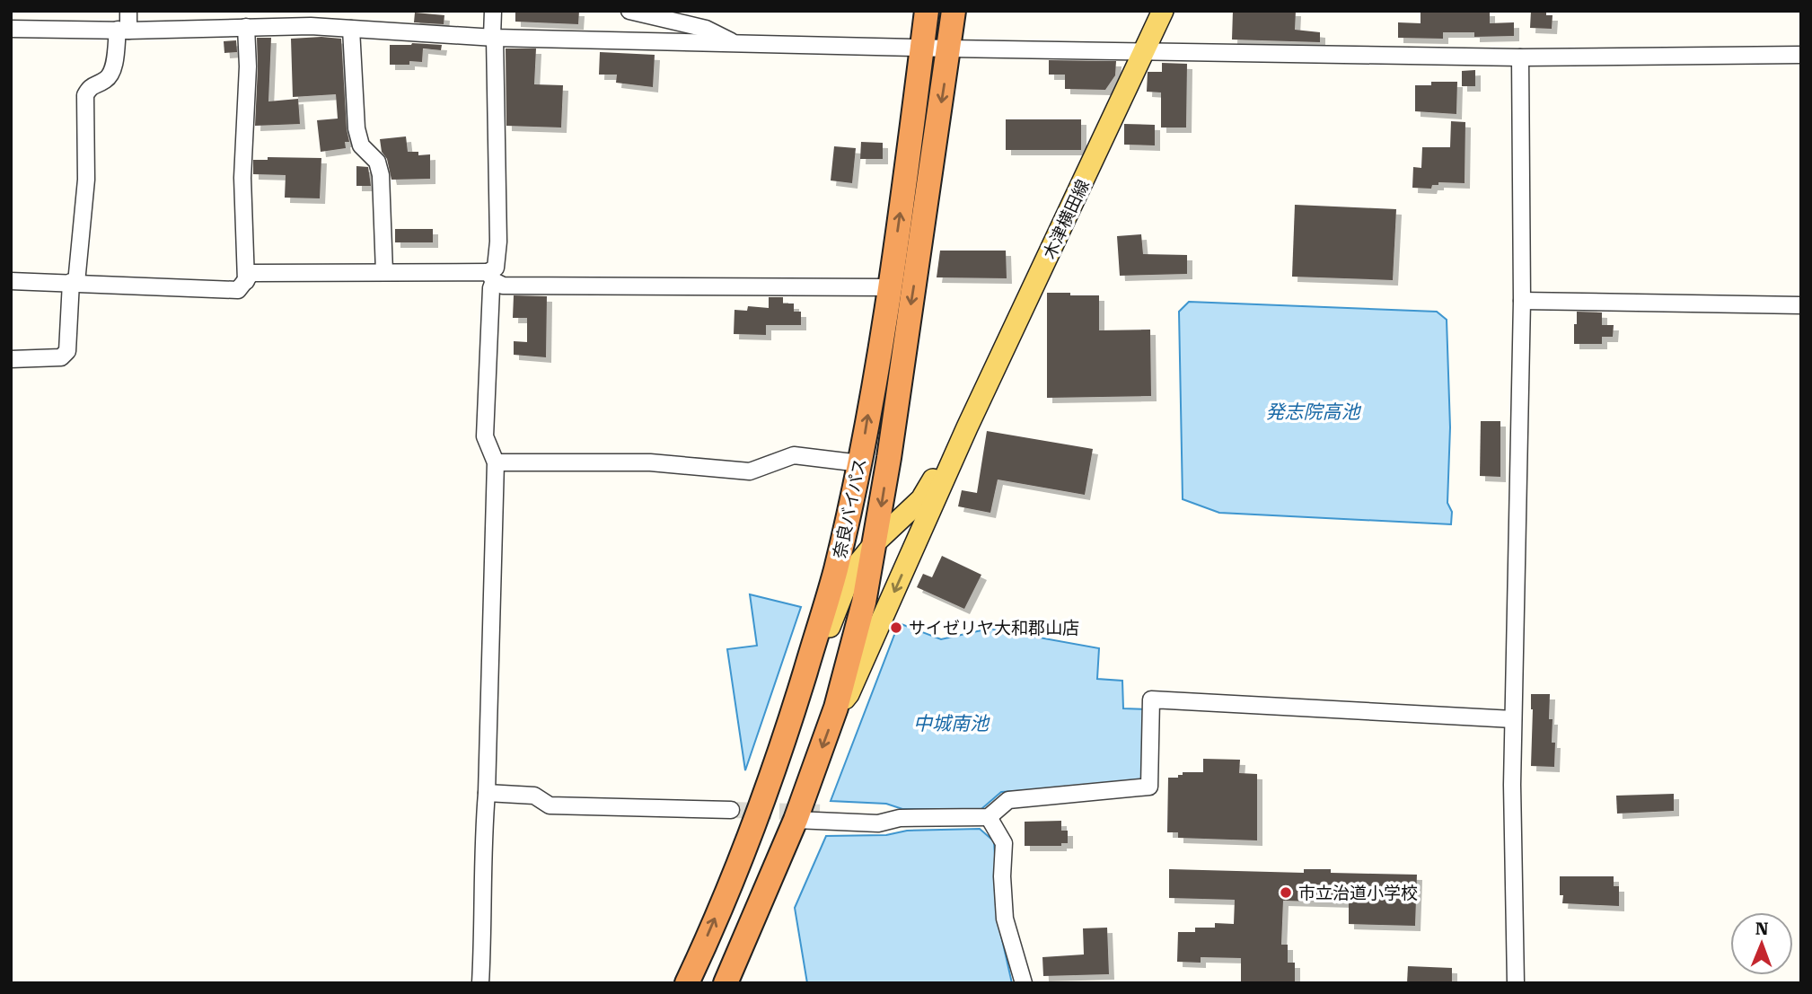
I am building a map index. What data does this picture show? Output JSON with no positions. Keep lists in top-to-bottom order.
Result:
{
  "streets": {
    "highway": ["奈良バイパス"],
    "main road": ["木津横田線"]
  },
  "crossings": [
    ["木津横田線", "奈良バイパス"]
  ],
  "water": ["発志院高池", "中城南池"],
  "places": ["サイゼリヤ大和郡山店", "市立治道小学校"],
  "north": "top"
}
